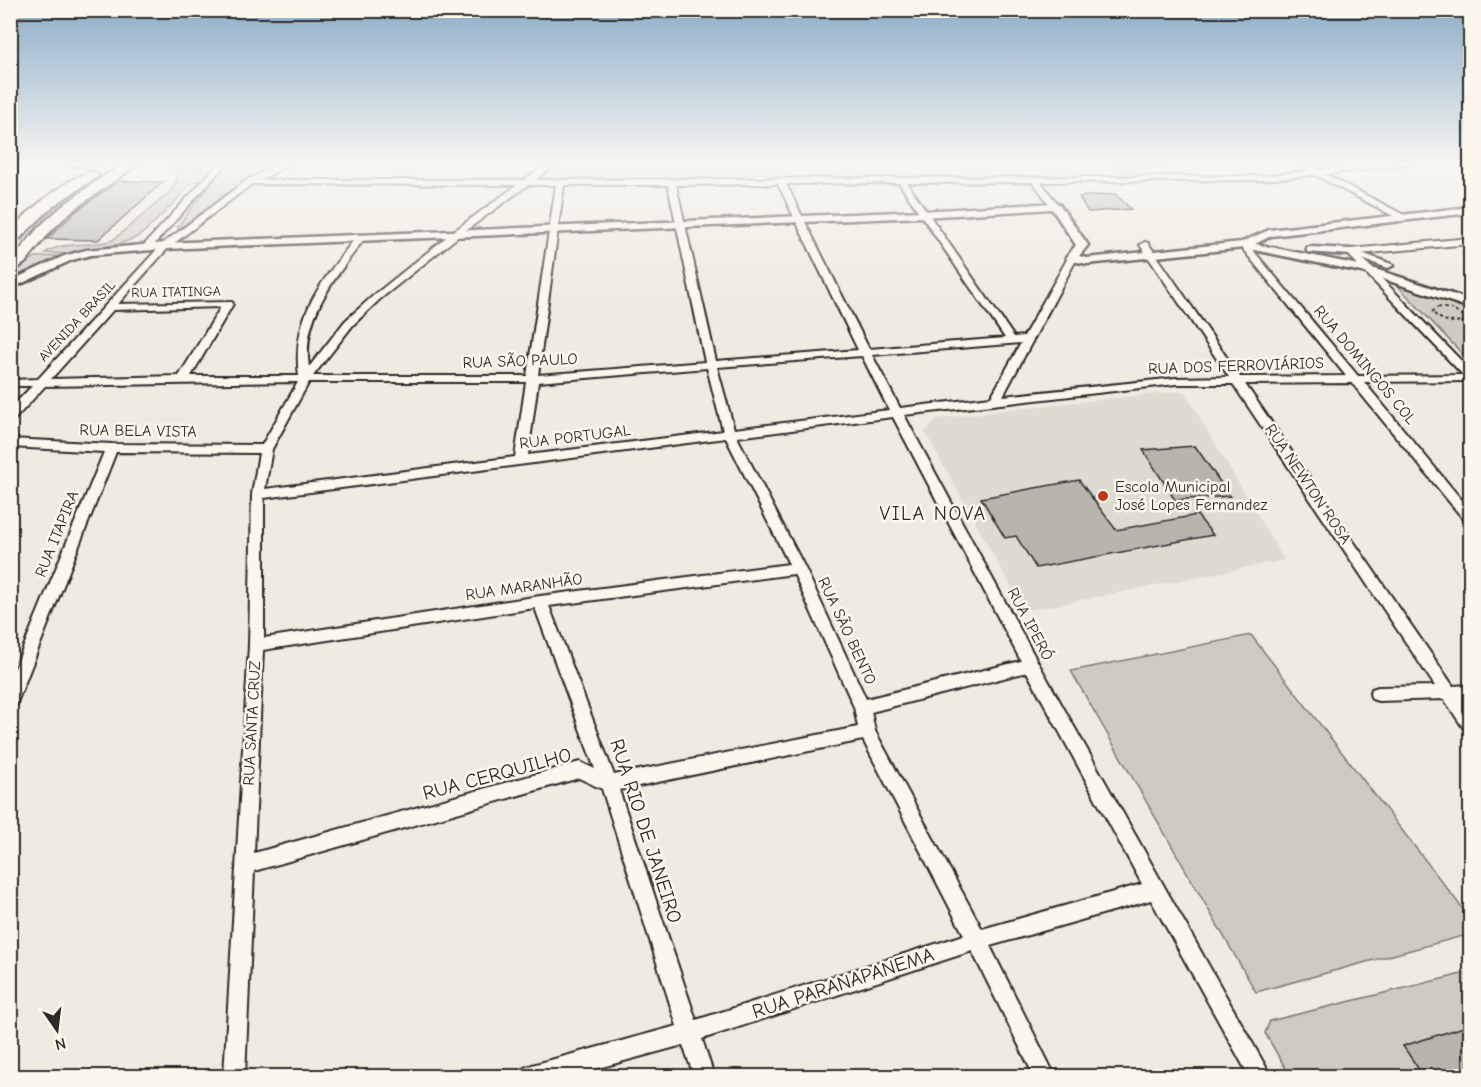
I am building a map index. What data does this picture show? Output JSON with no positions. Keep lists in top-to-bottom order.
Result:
{
  "streets": {
    "street": [
      "RUA ITATINGA",
      "AVENIDA BRASIL",
      "RUA SÃO PAULO",
      "RUA DOMINGOS COL",
      "RUA DOS FERROVIÁRIOS",
      "RUA BELA VISTA",
      "RUA PORTUGAL",
      "RUA NEWTON ROSA",
      "RUA ITAPIRA",
      "RUA MARANHÃO",
      "RUA IPERÓ",
      "RUA SÃO BENTO",
      "RUA SANTA CRUZ",
      "RUA CERQUILHO",
      "RUA RIO DE JANEIRO",
      "RUA PARANAPANEMA"
    ]
  },
  "crossings": [
    ["RUA ITATINGA", "AVENIDA BRASIL"],
    ["RUA ITATINGA", "RUA SÃO PAULO"],
    ["AVENIDA BRASIL", "RUA SÃO PAULO"],
    ["RUA SÃO PAULO", "RUA IPERÓ"],
    ["RUA SÃO PAULO", "RUA SÃO BENTO"],
    ["RUA SÃO PAULO", "RUA SANTA CRUZ"],
    ["RUA DOMINGOS COL", "RUA DOS FERROVIÁRIOS"],
    ["RUA DOS FERROVIÁRIOS", "RUA PORTUGAL"],
    ["RUA DOS FERROVIÁRIOS", "RUA NEWTON ROSA"],
    ["RUA DOS FERROVIÁRIOS", "RUA IPERÓ"],
    ["RUA BELA VISTA", "RUA ITAPIRA"],
    ["RUA BELA VISTA", "RUA SANTA CRUZ"],
    ["RUA PORTUGAL", "RUA IPERÓ"],
    ["RUA PORTUGAL", "RUA SÃO BENTO"],
    ["RUA PORTUGAL", "RUA SANTA CRUZ"],
    ["RUA MARANHÃO", "RUA SÃO BENTO"],
    ["RUA MARANHÃO", "RUA SANTA CRUZ"],
    ["RUA MARANHÃO", "RUA RIO DE JANEIRO"],
    ["RUA IPERÓ", "RUA PARANAPANEMA"],
    ["RUA SÃO BENTO", "RUA PARANAPANEMA"],
    ["RUA SANTA CRUZ", "RUA CERQUILHO"],
    ["RUA CERQUILHO", "RUA RIO DE JANEIRO"],
    ["RUA RIO DE JANEIRO", "RUA PARANAPANEMA"]
  ],
  "districts": ["VILA NOVA"],
  "places": ["Escola Municipal José Lopes Fernandez"],
  "north": "bottom"
}
